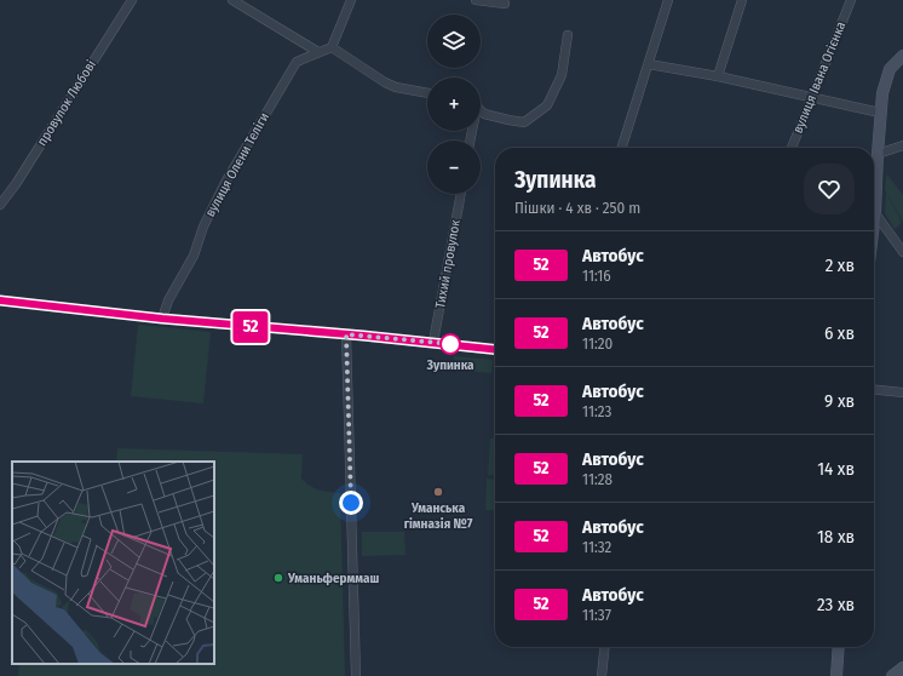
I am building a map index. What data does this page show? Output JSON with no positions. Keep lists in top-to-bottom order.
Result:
{
  "streets": {
    "street": [
      "вулиця Івана Огієнка",
      "провулок Любові",
      "вулиця Олени Теліги",
      "Тихий провулок"
    ]
  },
  "places": ["Зупинка", "Уманська гімназія №7", "Уманьферммаш"],
  "lines": ["bus line 52"],
  "page": {
    "on_map": "52",
    "map_buttons": ["+", "−"],
    "heading": ["Зупинка", "Пішки · 4 хв · 250 m"],
    "list": [
      {
        "mark": "52",
        "name": "Автобус",
        "note": "11:16",
        "value": "2 хв"
      },
      {
        "mark": "52",
        "name": "Автобус",
        "note": "11:20",
        "value": "6 хв"
      },
      {
        "mark": "52",
        "name": "Автобус",
        "note": "11:23",
        "value": "9 хв"
      },
      {
        "mark": "52",
        "name": "Автобус",
        "note": "11:28",
        "value": "14 хв"
      },
      {
        "mark": "52",
        "name": "Автобус",
        "note": "11:32",
        "value": "18 хв"
      },
      {
        "mark": "52",
        "name": "Автобус",
        "note": "11:37",
        "value": "23 хв"
      }
    ]
  }
}
